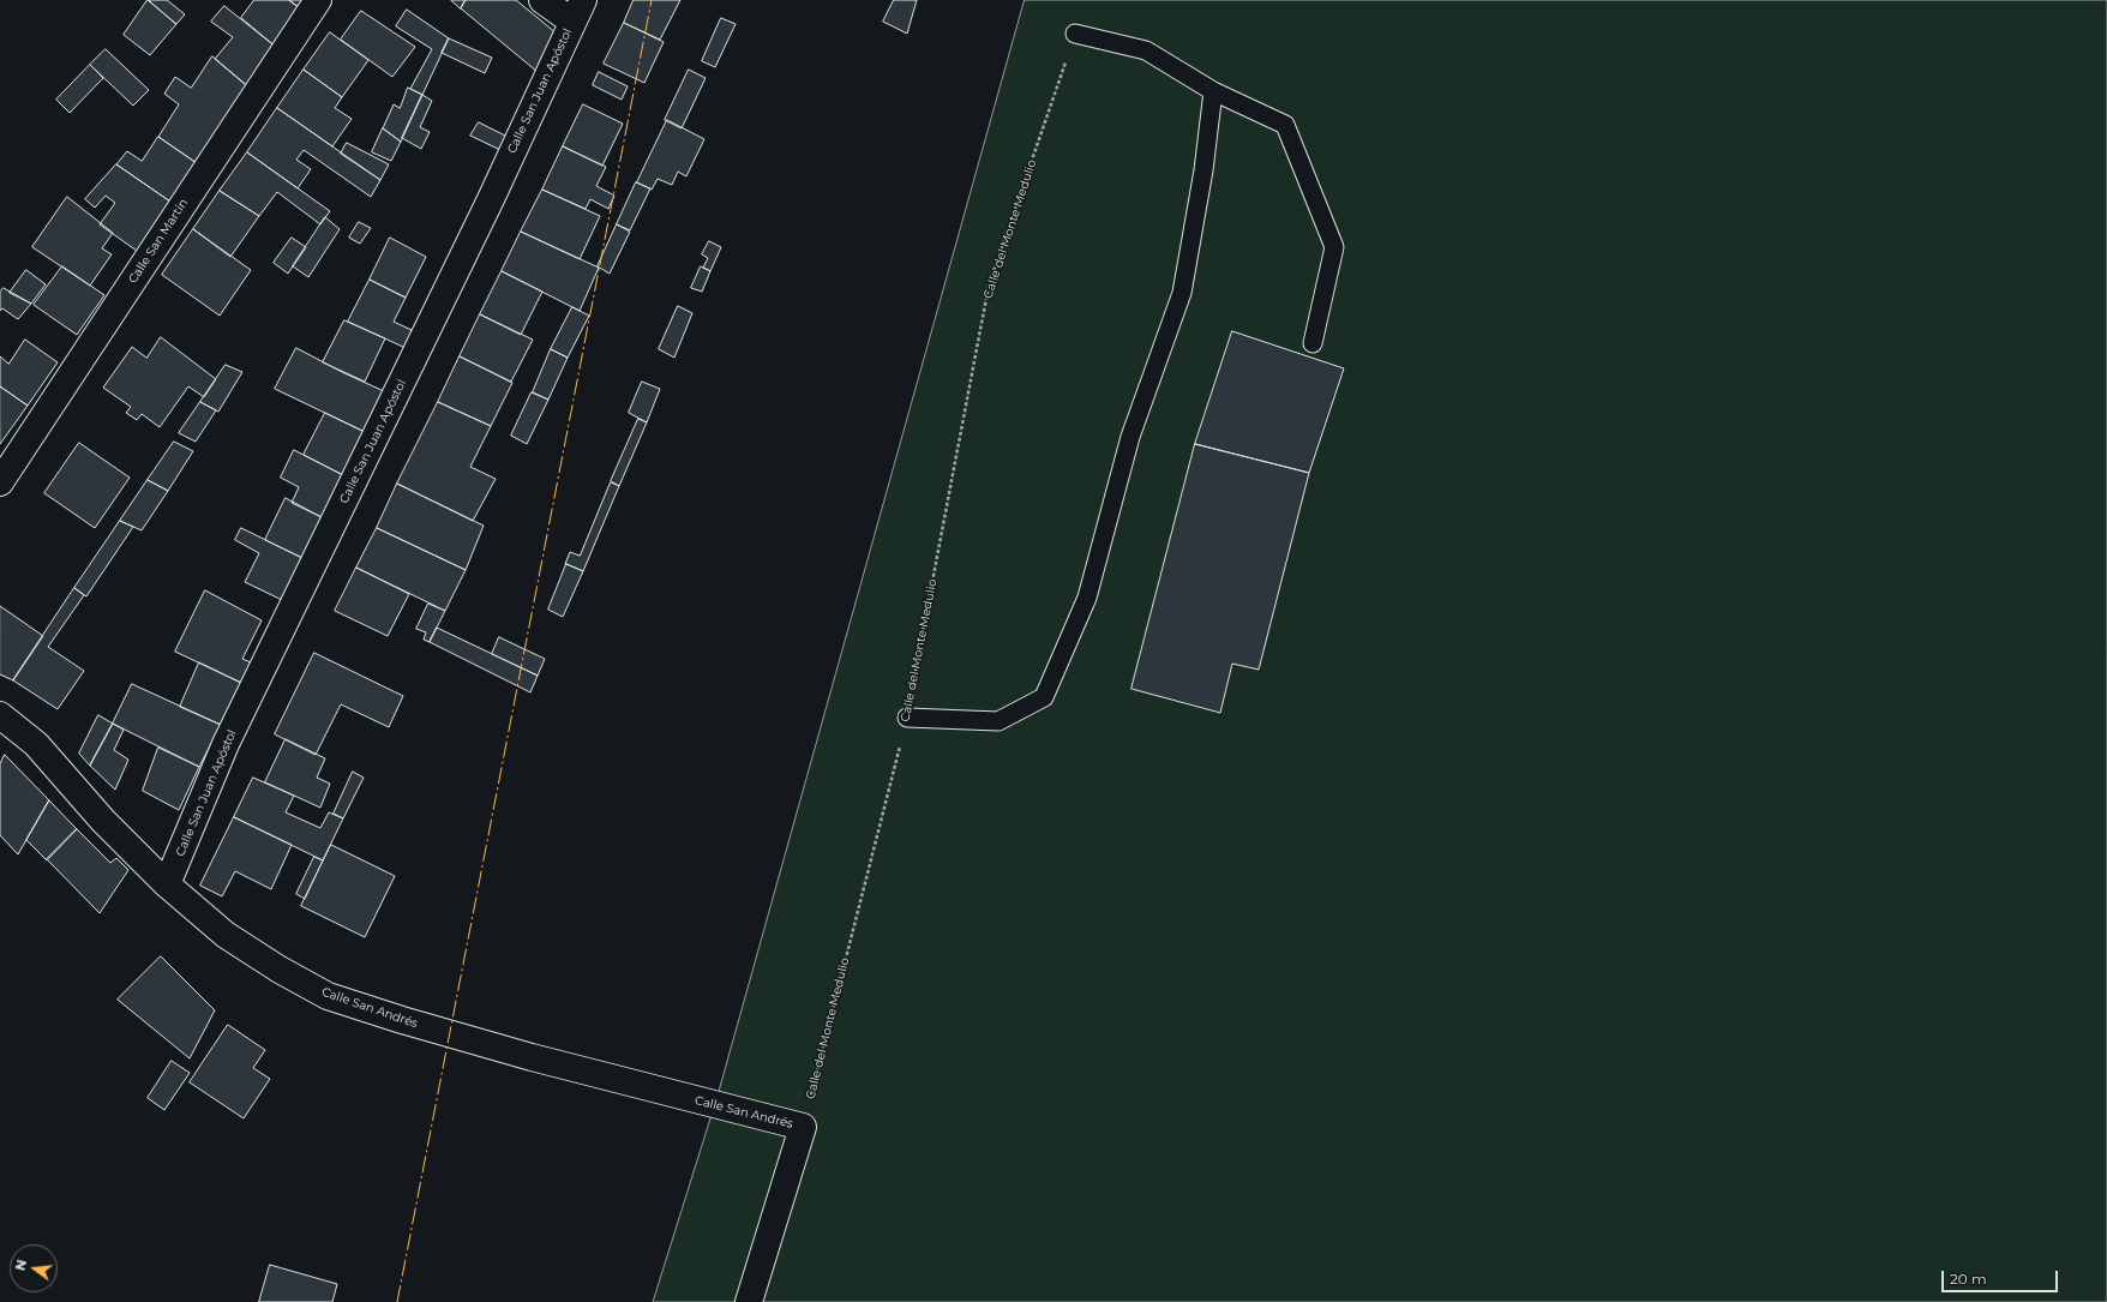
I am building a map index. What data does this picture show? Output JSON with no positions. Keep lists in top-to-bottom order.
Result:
{
  "streets": {
    "street": ["Calle San Juan Apóstol", "Calle San Martín", "Calle San Andrés"],
    "path": ["Calle del Monte Medulio"]
  },
  "crossings": [
    ["Calle San Juan Apóstol", "Calle San Andrés"],
    ["Calle del Monte Medulio", "Calle San Andrés"]
  ],
  "scale_bar": "20 m",
  "north": "left"
}
